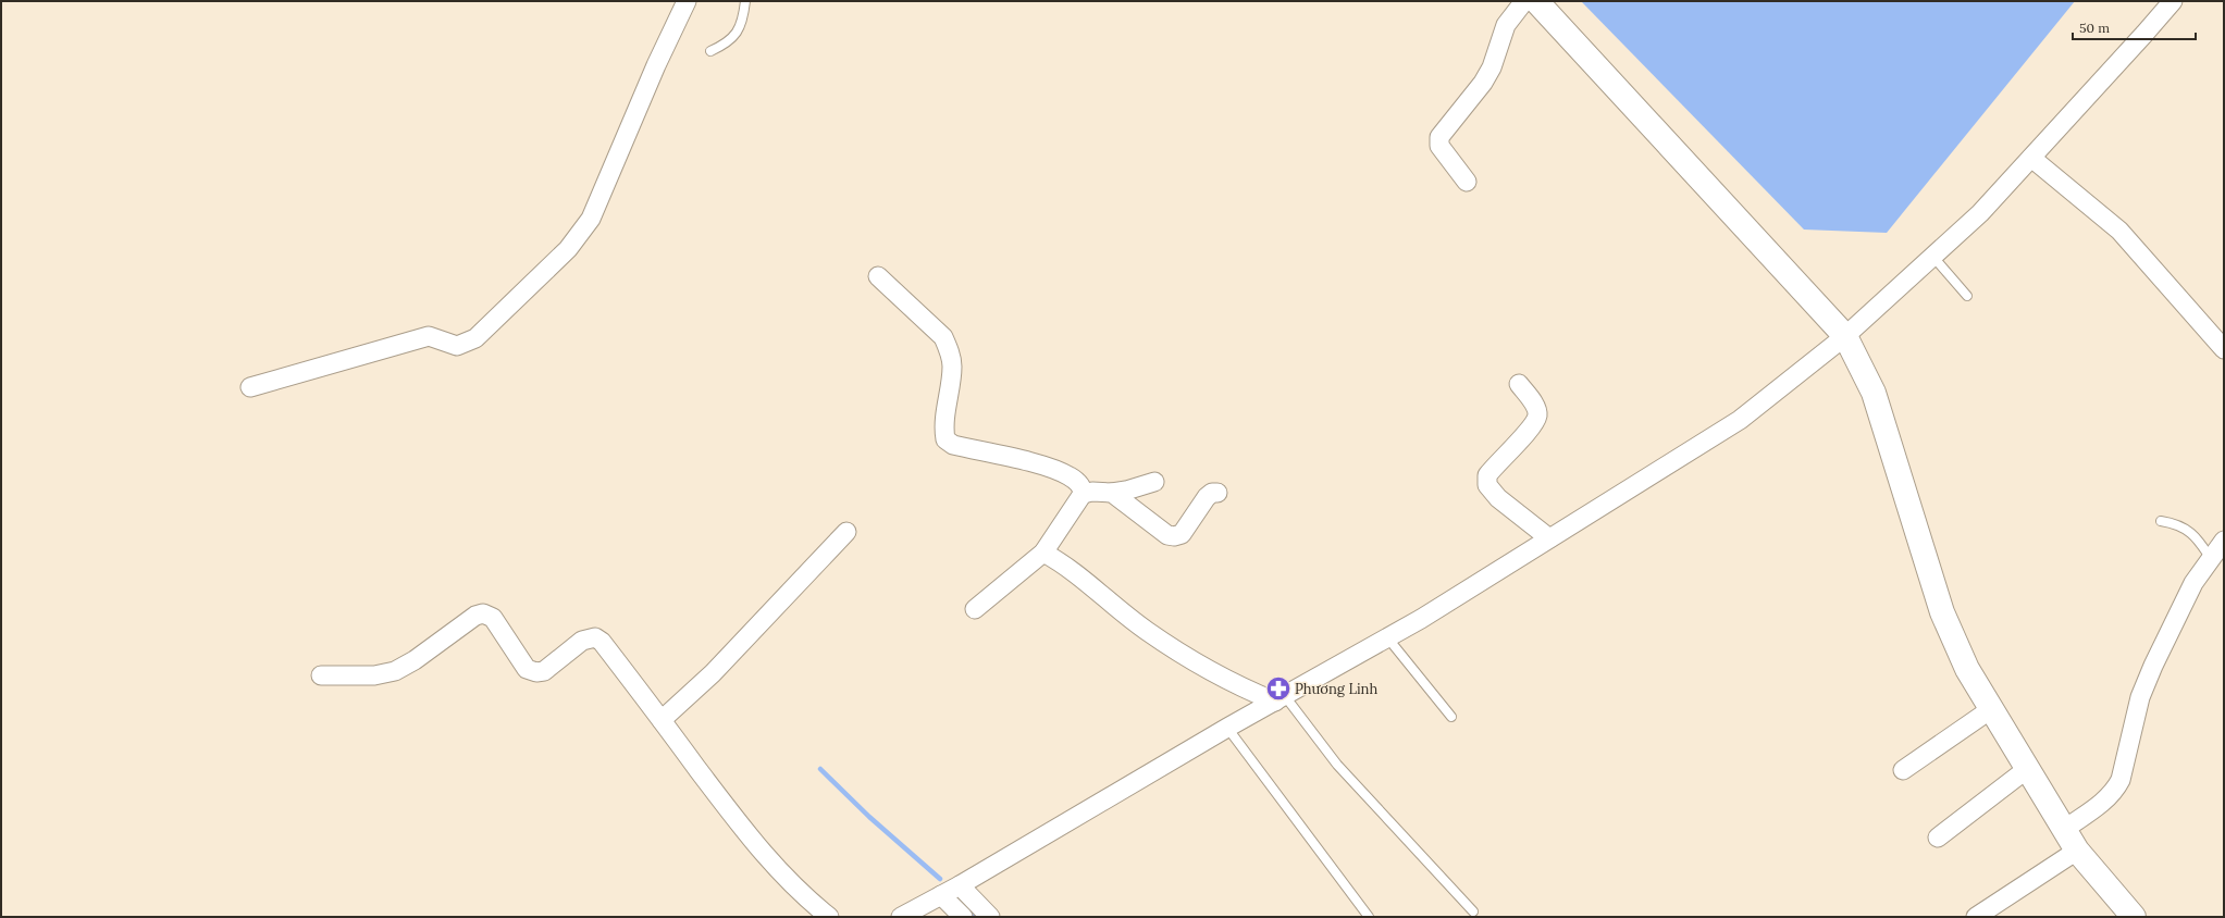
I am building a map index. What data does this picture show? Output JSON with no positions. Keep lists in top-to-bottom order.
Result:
{
  "places": {
    "pharmacy": ["Phương Linh"]
  },
  "scale_bar": "50 m"
}
